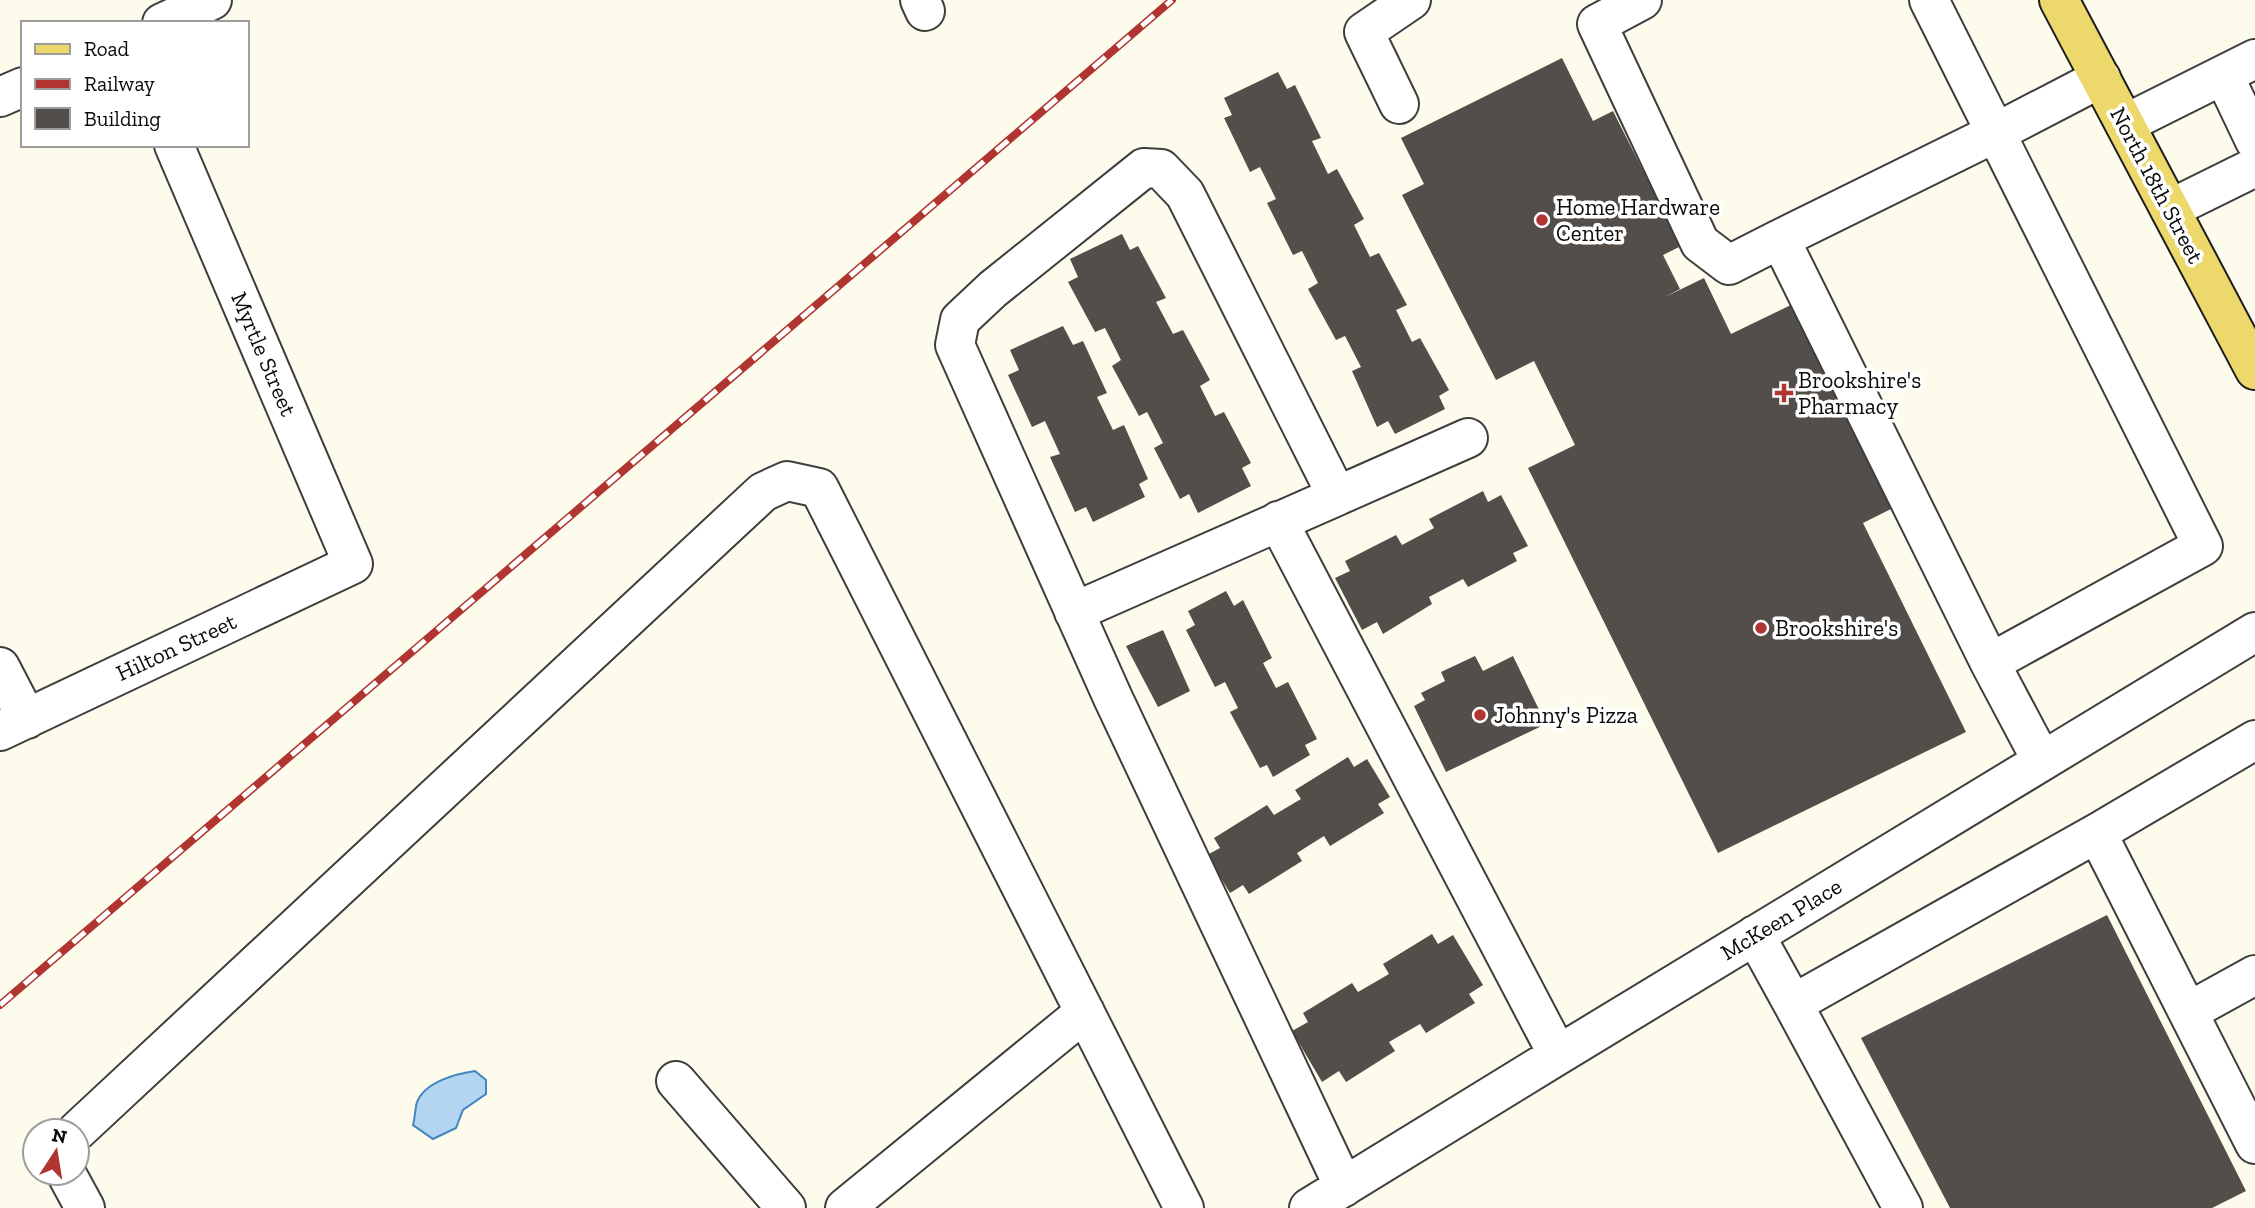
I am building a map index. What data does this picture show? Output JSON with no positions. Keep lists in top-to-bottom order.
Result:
{
  "streets": {
    "main road": ["North 18th Street"],
    "street": ["Myrtle Street", "Hilton Street", "McKeen Place"]
  },
  "crossings": [
    ["Myrtle Street", "Hilton Street"]
  ],
  "places": {
    "other": ["Home Hardware Center", "Brookshire's", "Johnny's Pizza"],
    "health": ["Brookshire's Pharmacy"]
  },
  "legend": ["Road", "Railway", "Building"],
  "north": "top"
}
